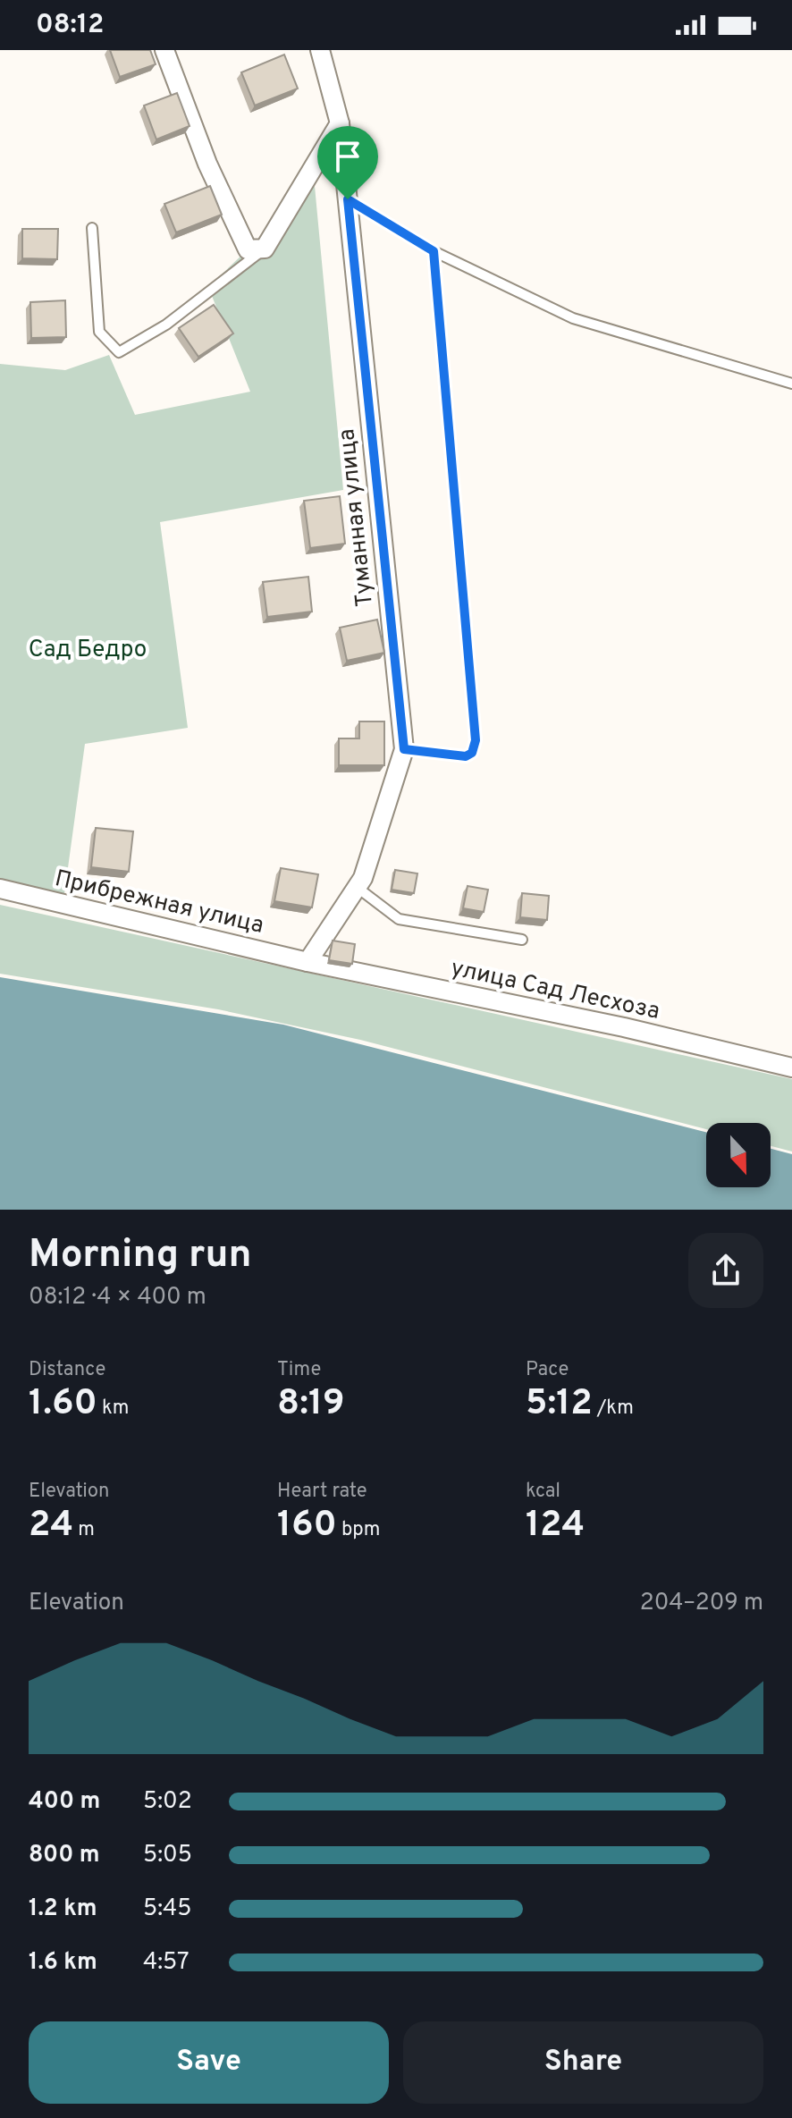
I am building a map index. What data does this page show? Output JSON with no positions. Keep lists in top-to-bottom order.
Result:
{
  "streets": {
    "street": ["Туманная улица", "Прибрежная улица", "улица Сад Лесхоза"]
  },
  "crossings": [
    ["Туманная улица", "Прибрежная улица"],
    ["Туманная улица", "улица Сад Лесхоза"],
    ["Прибрежная улица", "улица Сад Лесхоза"]
  ],
  "parks": ["Сад Бедро"],
  "north": "bottom",
  "page": {
    "status": "08:12",
    "heading": ["Morning run", "08:12 · 4 × 400 m"],
    "stats": [
      ["Distance", "1.60 km"],
      ["Time", "8:19"],
      ["Pace", "5:12 /km"],
      ["Elevation", "24 m"],
      ["Heart rate", "160 bpm"],
      ["kcal", "124"]
    ],
    "chart": ["Elevation", "204–209 m"],
    "list": [
      {
        "name": "400 m",
        "note": "5:02"
      },
      {
        "name": "800 m",
        "note": "5:05"
      },
      {
        "name": "1.2 km",
        "note": "5:45"
      },
      {
        "name": "1.6 km",
        "note": "4:57"
      }
    ],
    "buttons": ["Save", "Share"]
  }
}
